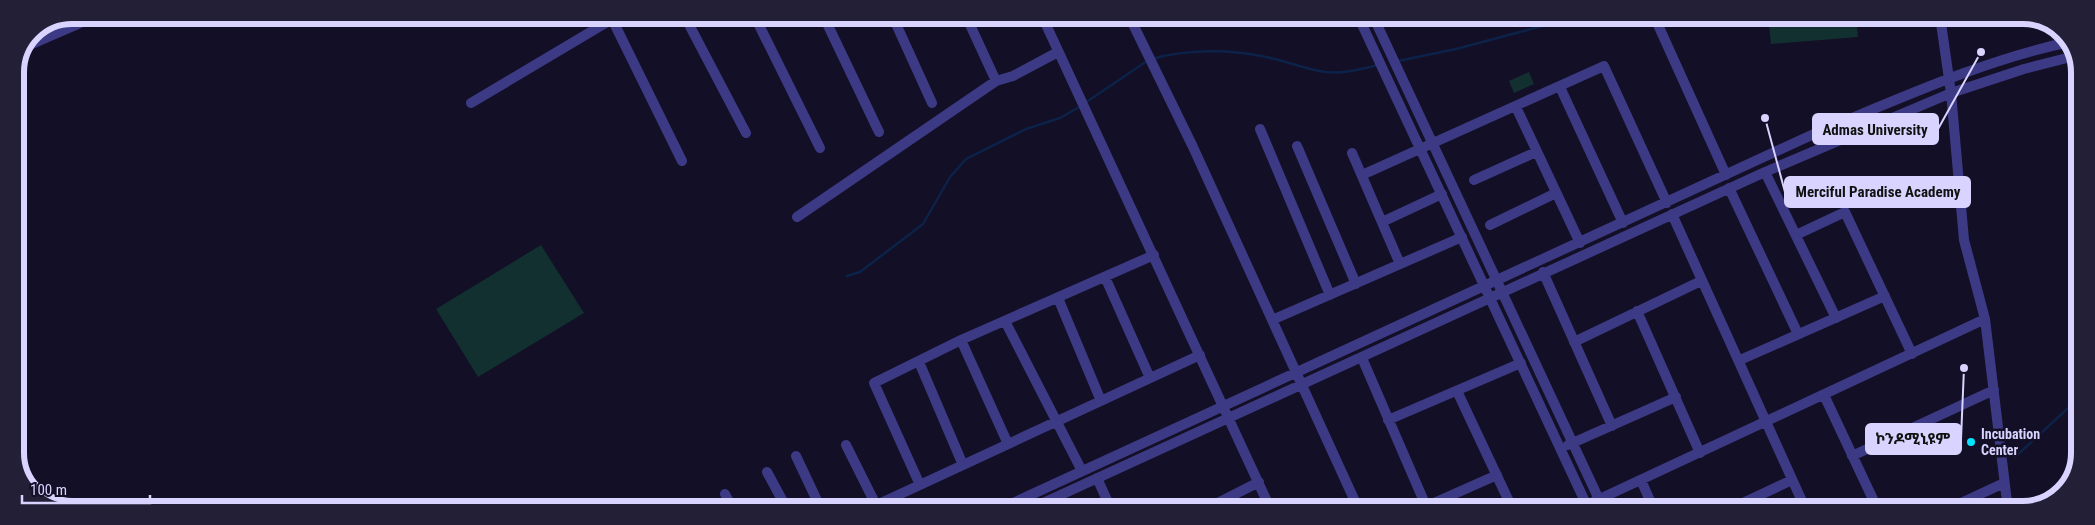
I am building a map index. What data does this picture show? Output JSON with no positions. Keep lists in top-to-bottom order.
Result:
{
  "places": [
    "Admas University",
    "Merciful Paradise Academy",
    "ኮንዶሚኒዩም",
    "Incubation Center"
  ],
  "scale_bar": "100 m"
}
